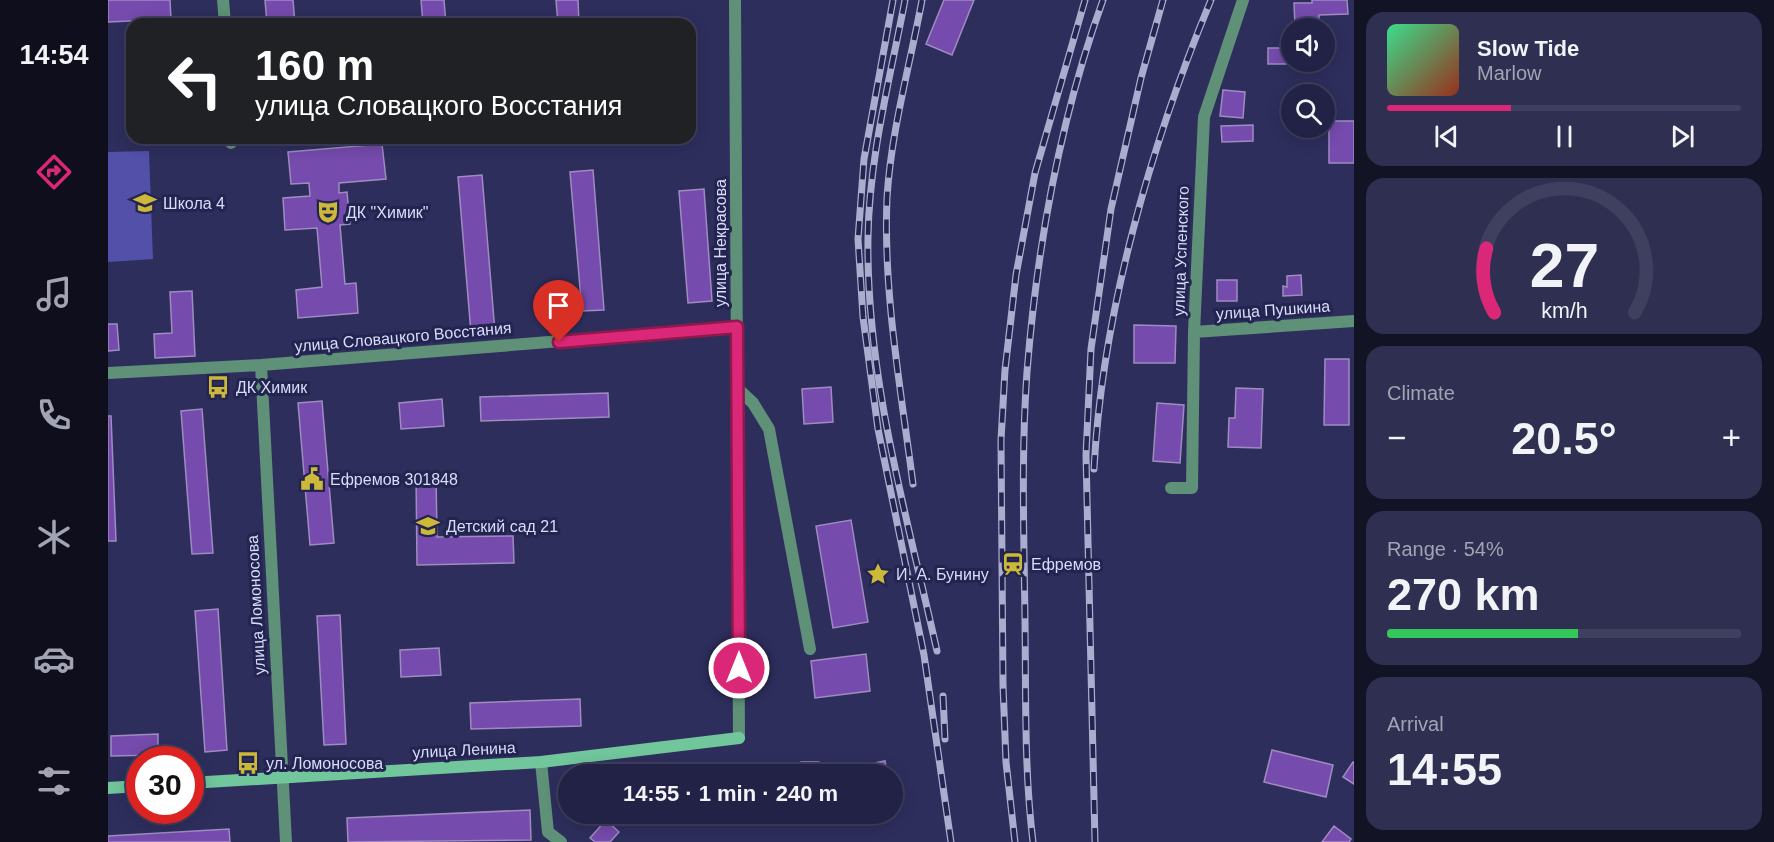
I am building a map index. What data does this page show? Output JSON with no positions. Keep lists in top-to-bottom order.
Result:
{
  "streets": {
    "main road": ["улица Ленина"],
    "street": [
      "улица Некрасова",
      "улица Успенского",
      "улица Пушкина",
      "улица Словацкого Восстания",
      "улица Ломоносова"
    ]
  },
  "crossings": [
    ["улица Некрасова", "улица Словацкого Восстания"],
    ["улица Некрасова", "улица Ленина"],
    ["улица Успенского", "улица Пушкина"],
    ["улица Словацкого Восстания", "улица Ломоносова"],
    ["улица Ломоносова", "улица Ленина"]
  ],
  "places": {
    "school or university": ["Школа 4", "Детский сад 21"],
    "theatre": ["ДК \"Химик\""],
    "bus stop": ["ДК Химик", "ул. Ломоносова"],
    "public building": ["Ефремов 301848"],
    "station": ["Ефремов"],
    "place": ["И. А. Бунину"]
  },
  "page": {
    "tabs": "14:54",
    "turn": ["160 m", "улица Словацкого Восстания"],
    "song": ["Slow Tide", "Marlow"],
    "tile": [
      "Climate",
      ["Range · 54%", "270 km"],
      ["Arrival", "14:55"]
    ],
    "heat": ["−", "20.5°", "+"],
    "limit": "30",
    "trip": "14:55 · 1 min · 240 m",
    "gauge": ["27", "km/h"]
  }
}
